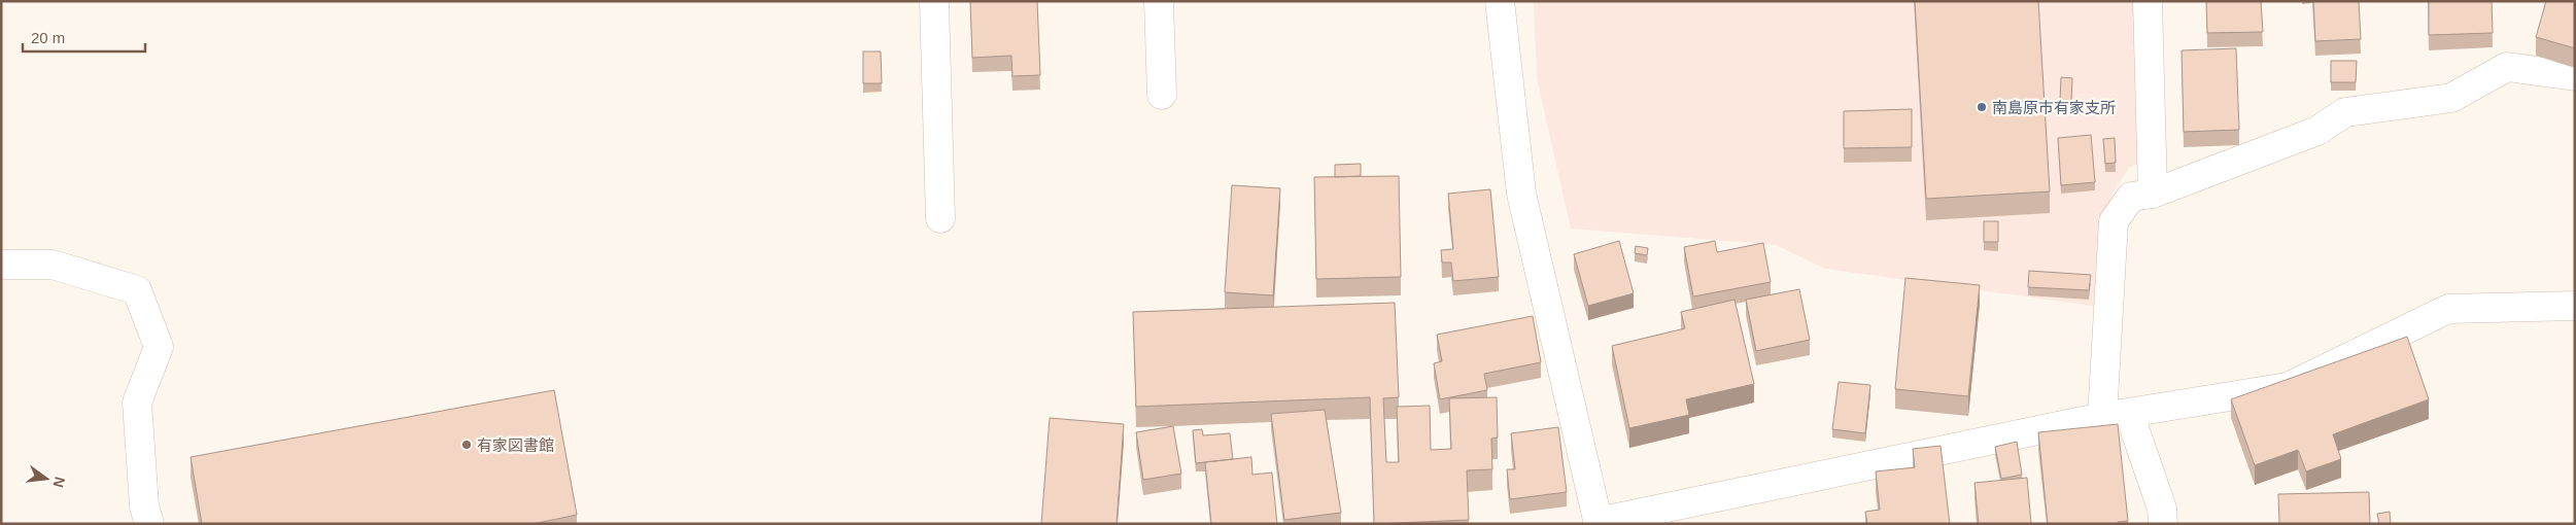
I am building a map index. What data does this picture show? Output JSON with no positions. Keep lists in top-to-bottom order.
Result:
{
  "places": ["南島原市有家支所", "有家図書館"],
  "scale_bar": "20 m",
  "north": "right"
}
